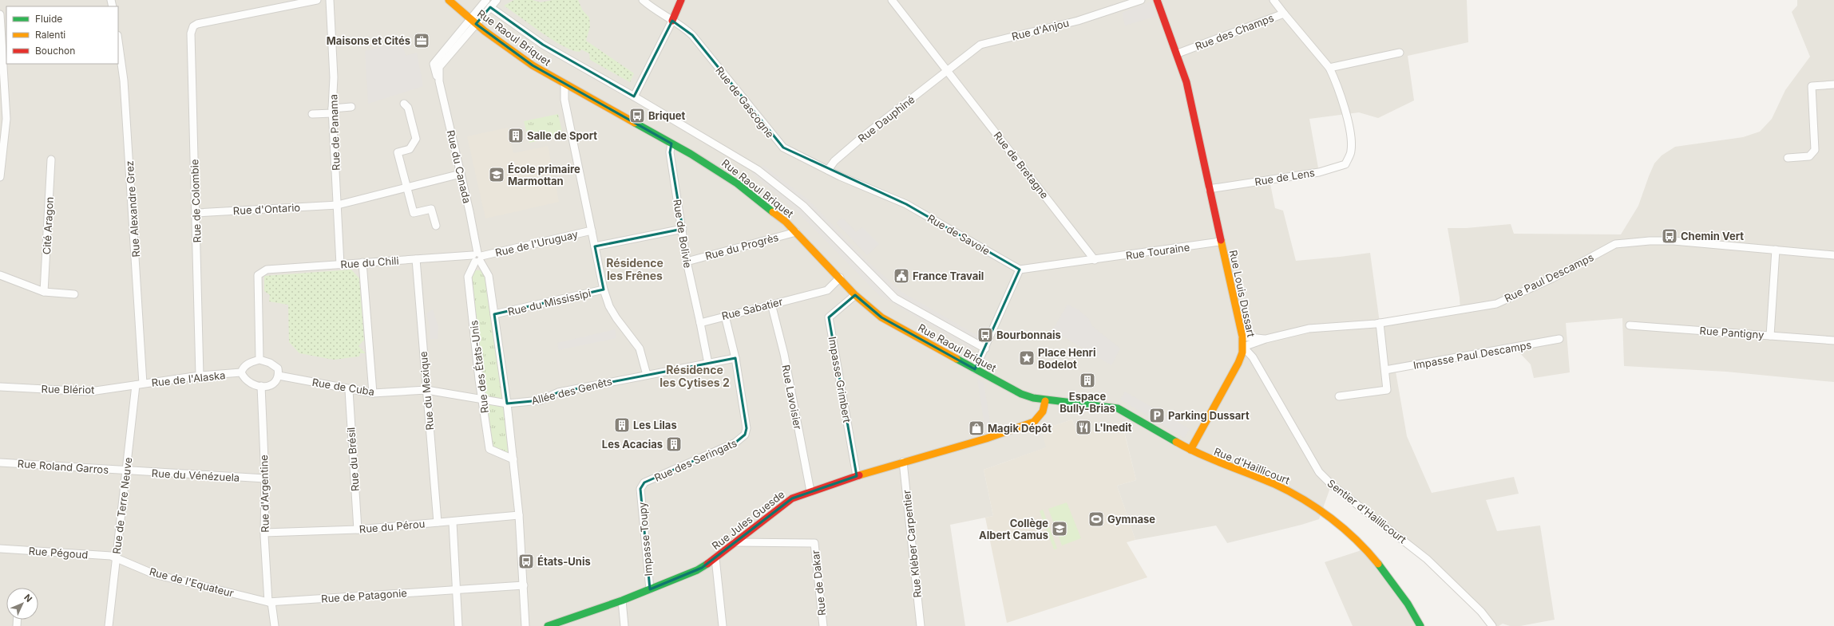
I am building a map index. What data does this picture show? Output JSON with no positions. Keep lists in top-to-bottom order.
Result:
{
  "streets": {
    "street": [
      "Rue d'Anjou",
      "Rue des Champs",
      "Rue Raoul Briquet",
      "Rue de Gascogne",
      "Rue Dauphiné",
      "Rue de Panama",
      "Rue de Bretagne",
      "Rue du Canada",
      "Rue de Lens",
      "Rue de Colombie",
      "Rue Alexandre Grez",
      "Rue d'Ontario",
      "Cité Aragon",
      "Rue de Bolivie",
      "Rue de Savoie",
      "Rue de l'Uruguay",
      "Rue du Progrès",
      "Rue Touraine",
      "Rue du Chili",
      "Rue Paul Descamps",
      "Rue Louis Dussart",
      "Rue du Mississipi",
      "Rue Sabatier",
      "Rue Pantigny",
      "Impasse Paul Descamps",
      "Rue des États-Unis",
      "Rue de l'Alaska",
      "Impasse Grimbert",
      "Rue de Cuba",
      "Rue Blériot",
      "Rue du Mexique",
      "Allée des Genêts",
      "Rue Lavoisier",
      "Rue du Brésil",
      "Rue des Seringats",
      "Rue d'Haillicourt",
      "Rue Roland Garros",
      "Rue du Vénézuela",
      "Rue d'Argentine",
      "Rue de Terre Neuve",
      "Sentier d'Haillicourt",
      "Rue Jules Guesde",
      "Rue du Pérou",
      "Impasse Toupy",
      "Rue Kléber Carpentier",
      "Rue Pégoud",
      "Rue de l'Equateur",
      "Rue de Dakar",
      "Rue de Patagonie"
    ]
  },
  "crossings": [
    ["Rue d'Anjou", "Rue Dauphiné"],
    ["Rue d'Anjou", "Rue de Bretagne"],
    ["Rue des Champs", "Rue de Lens"],
    ["Rue des Champs", "Rue Louis Dussart"],
    ["Rue Raoul Briquet", "Rue du Canada"],
    ["Rue Raoul Briquet", "Rue de Bolivie"],
    ["Rue Raoul Briquet", "Rue du Progrès"],
    ["Rue Raoul Briquet", "Rue Sabatier"],
    ["Rue Raoul Briquet", "Impasse Grimbert"],
    ["Rue Raoul Briquet", "Rue Jules Guesde"],
    ["Rue de Gascogne", "Rue Dauphiné"],
    ["Rue de Gascogne", "Rue de Savoie"],
    ["Rue Dauphiné", "Rue de Bretagne"],
    ["Rue Dauphiné", "Rue de Savoie"],
    ["Rue de Panama", "Rue d'Ontario"],
    ["Rue de Panama", "Rue du Chili"],
    ["Rue de Bretagne", "Rue Touraine"],
    ["Rue du Canada", "Rue d'Ontario"],
    ["Rue du Canada", "Rue de l'Uruguay"],
    ["Rue du Canada", "Rue du Chili"],
    ["Rue du Canada", "Rue des États-Unis"],
    ["Rue de Lens", "Rue Louis Dussart"],
    ["Rue de Colombie", "Rue d'Ontario"],
    ["Rue de Colombie", "Rue de l'Alaska"],
    ["Rue Alexandre Grez", "Rue de l'Alaska"],
    ["Rue Alexandre Grez", "Rue Blériot"],
    ["Rue Alexandre Grez", "Rue de Terre Neuve"],
    ["Rue de Bolivie", "Rue du Progrès"],
    ["Rue de Bolivie", "Rue Sabatier"],
    ["Rue de l'Uruguay", "Rue du Chili"],
    ["Rue de l'Uruguay", "Rue des États-Unis"],
    ["Rue Touraine", "Rue Louis Dussart"],
    ["Rue du Chili", "Rue des États-Unis"],
    ["Rue du Chili", "Rue de l'Alaska"],
    ["Rue du Chili", "Rue de Cuba"],
    ["Rue du Chili", "Rue du Mexique"],
    ["Rue du Chili", "Rue d'Argentine"],
    ["Rue Paul Descamps", "Rue Louis Dussart"],
    ["Rue Paul Descamps", "Sentier d'Haillicourt"],
    ["Rue Louis Dussart", "Rue d'Haillicourt"],
    ["Rue Louis Dussart", "Sentier d'Haillicourt"],
    ["Rue du Mississipi", "Rue des États-Unis"],
    ["Rue Sabatier", "Rue Lavoisier"],
    ["Rue Sabatier", "Rue des Seringats"],
    ["Rue des États-Unis", "Allée des Genêts"],
    ["Rue des États-Unis", "Rue du Pérou"],
    ["Rue des États-Unis", "Rue de Patagonie"],
    ["Rue de l'Alaska", "Rue de Cuba"],
    ["Rue de l'Alaska", "Rue Blériot"],
    ["Rue de l'Alaska", "Rue d'Argentine"],
    ["Rue de l'Alaska", "Rue de Terre Neuve"],
    ["Impasse Grimbert", "Rue Jules Guesde"],
    ["Rue de Cuba", "Rue du Mexique"],
    ["Rue de Cuba", "Allée des Genêts"],
    ["Rue de Cuba", "Rue du Brésil"],
    ["Rue de Cuba", "Rue d'Argentine"],
    ["Rue Blériot", "Rue de Terre Neuve"],
    ["Rue du Mexique", "Allée des Genêts"],
    ["Rue du Mexique", "Rue du Pérou"],
    ["Allée des Genêts", "Rue des Seringats"],
    ["Rue Lavoisier", "Rue Jules Guesde"],
    ["Rue du Brésil", "Rue du Pérou"],
    ["Rue des Seringats", "Impasse Toupy"],
    ["Rue Roland Garros", "Rue du Vénézuela"],
    ["Rue Roland Garros", "Rue de Terre Neuve"],
    ["Rue du Vénézuela", "Rue d'Argentine"],
    ["Rue du Vénézuela", "Rue de Terre Neuve"],
    ["Rue d'Argentine", "Rue du Pérou"],
    ["Rue d'Argentine", "Rue de l'Equateur"],
    ["Rue d'Argentine", "Rue de Patagonie"],
    ["Rue de Terre Neuve", "Rue Pégoud"],
    ["Rue de Terre Neuve", "Rue de l'Equateur"],
    ["Rue Jules Guesde", "Impasse Toupy"],
    ["Rue Jules Guesde", "Rue Kléber Carpentier"],
    ["Rue Jules Guesde", "Rue de Dakar"],
    ["Rue Pégoud", "Rue de l'Equateur"],
    ["Rue de l'Equateur", "Rue de Patagonie"]
  ],
  "districts": ["Résidence les Frênes", "Résidence les Cytises 2"],
  "places": {
    "office": ["Maisons et Cités"],
    "bus stop": [
      "Briquet",
      "Chemin Vert",
      "Bourbonnais",
      "États-Unis"
    ],
    "building": [
      "Salle de Sport",
      "Espace Bully-Brias",
      "Les Lilas",
      "Les Acacias"
    ],
    "school or university": ["École primaire Marmottan", "Collège Albert Camus"],
    "public building": ["France Travail"],
    "place": ["Place Henri Bodelot"],
    "parking": ["Parking Dussart"],
    "restaurant": ["L'Inedit"],
    "shop": ["Magik Dépôt"],
    "sports": ["Gymnase"]
  },
  "legend": ["Fluide", "Ralenti", "Bouchon"],
  "north": "top right"
}
